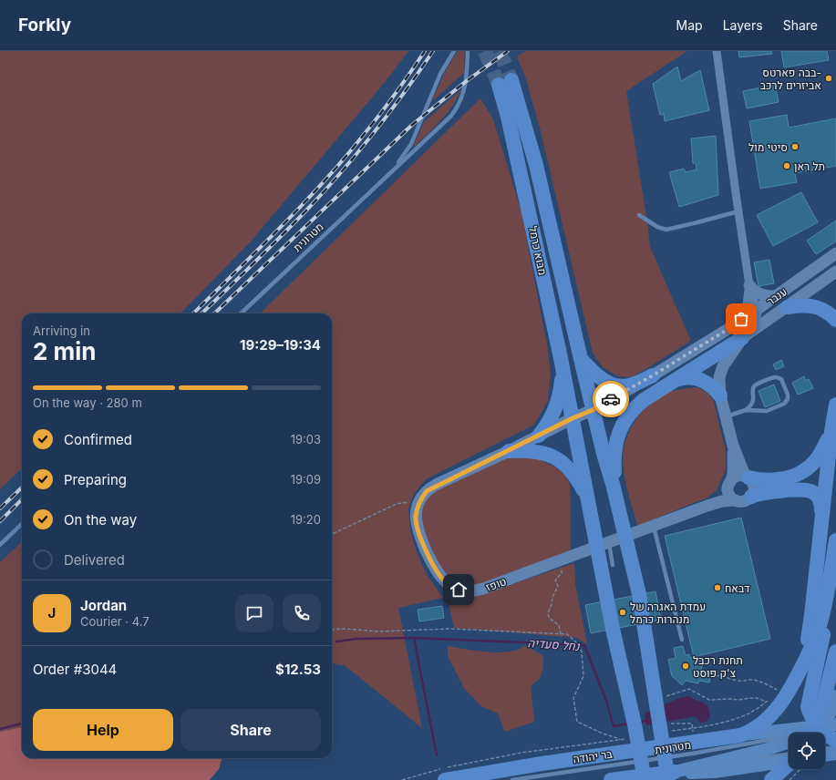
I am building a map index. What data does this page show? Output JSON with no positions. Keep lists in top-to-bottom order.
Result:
{
  "streets": {
    "highway": ["מבוא כרמל", "בר יהודה"],
    "street": ["ענבר", "טופז"],
    "lane": ["מטרונית"]
  },
  "crossings": [
    ["מבוא כרמל", "ענבר"],
    ["ענבר", "טופז"]
  ],
  "water": ["נחל סעדיה"],
  "places": [
    "בבה פארטס- אביזרים לרכב",
    "סיטי מול",
    "תל ראן",
    "דבאח",
    "עמדת האגרה של מנהרות כרמל",
    "תחנת רכבל צ'ק פוסט"
  ],
  "page": {
    "header": "Forkly",
    "nav": ["Map", "Layers", "Share"],
    "heading": ["2 min", "Arriving in", "19:29–19:34"],
    "panel": [
      "Jordan",
      "Courier · 4.7",
      "Order #3044",
      "$12.53"
    ],
    "bar": "On the way · 280 m",
    "list": [
      ["Confirmed", "19:03"],
      ["Preparing", "19:09"],
      ["On the way", "19:20"],
      "Delivered"
    ],
    "round": "J",
    "buttons": ["Help", "Share"]
  }
}
